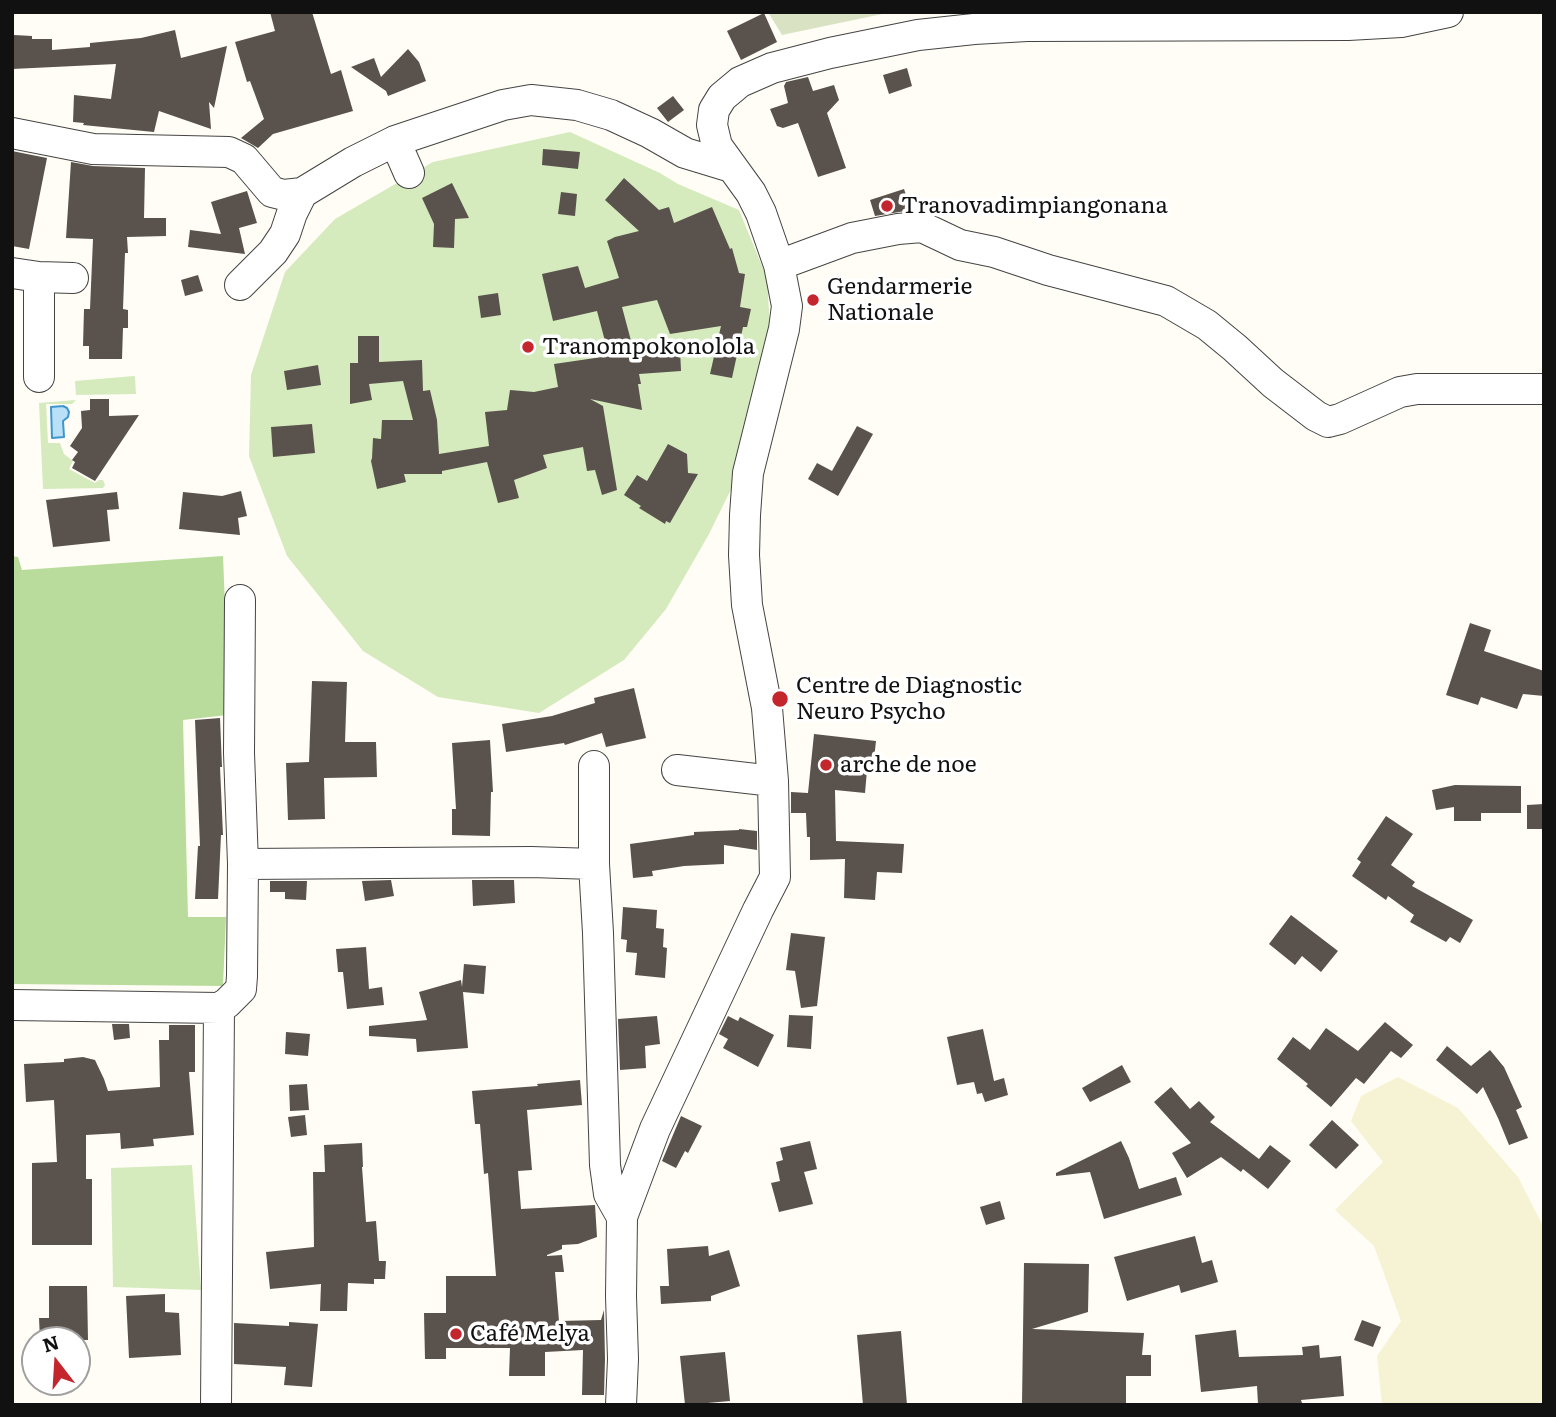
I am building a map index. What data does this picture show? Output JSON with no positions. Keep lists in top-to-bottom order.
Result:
{
  "places": [
    "Tranovadimpiangonana",
    "Gendarmerie Nationale",
    "Tranompokonolola",
    "Centre de Diagnostic Neuro Psycho",
    "arche de noe",
    "Café Melya"
  ],
  "north": "top"
}
